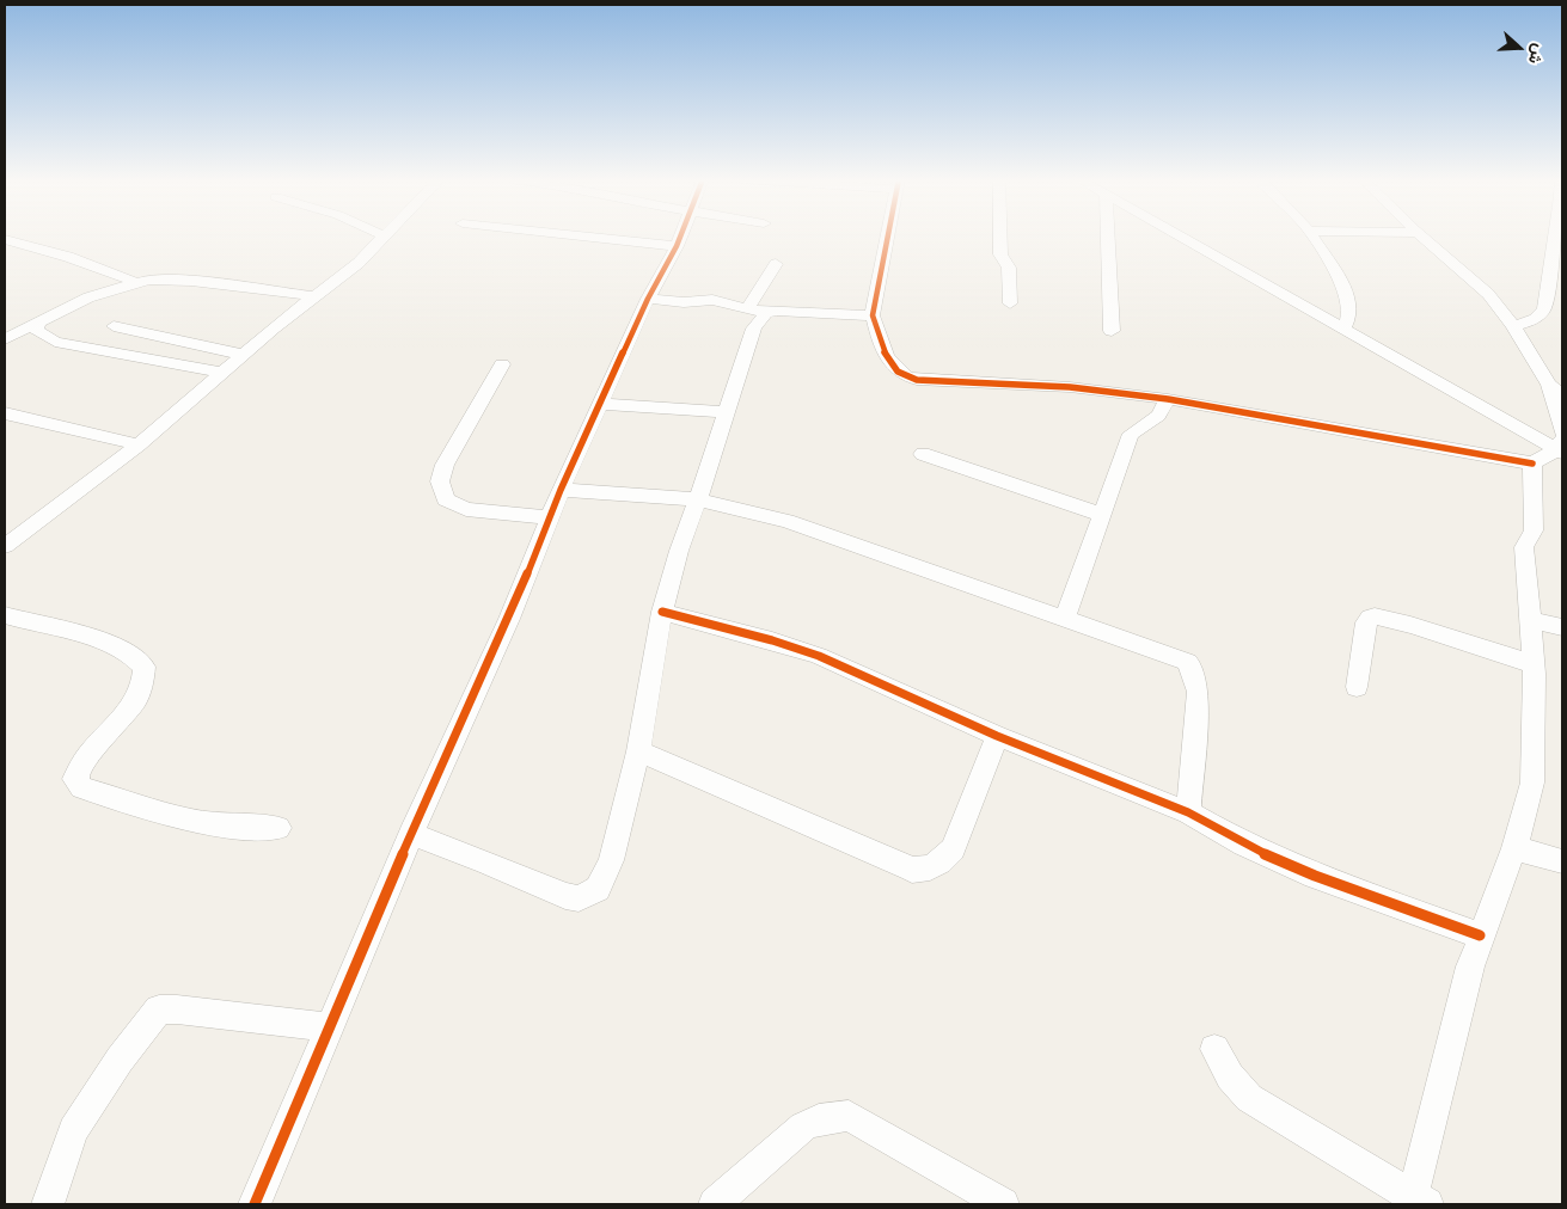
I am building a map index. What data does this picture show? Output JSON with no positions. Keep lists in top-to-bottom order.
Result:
{
  "north": "right"
}
